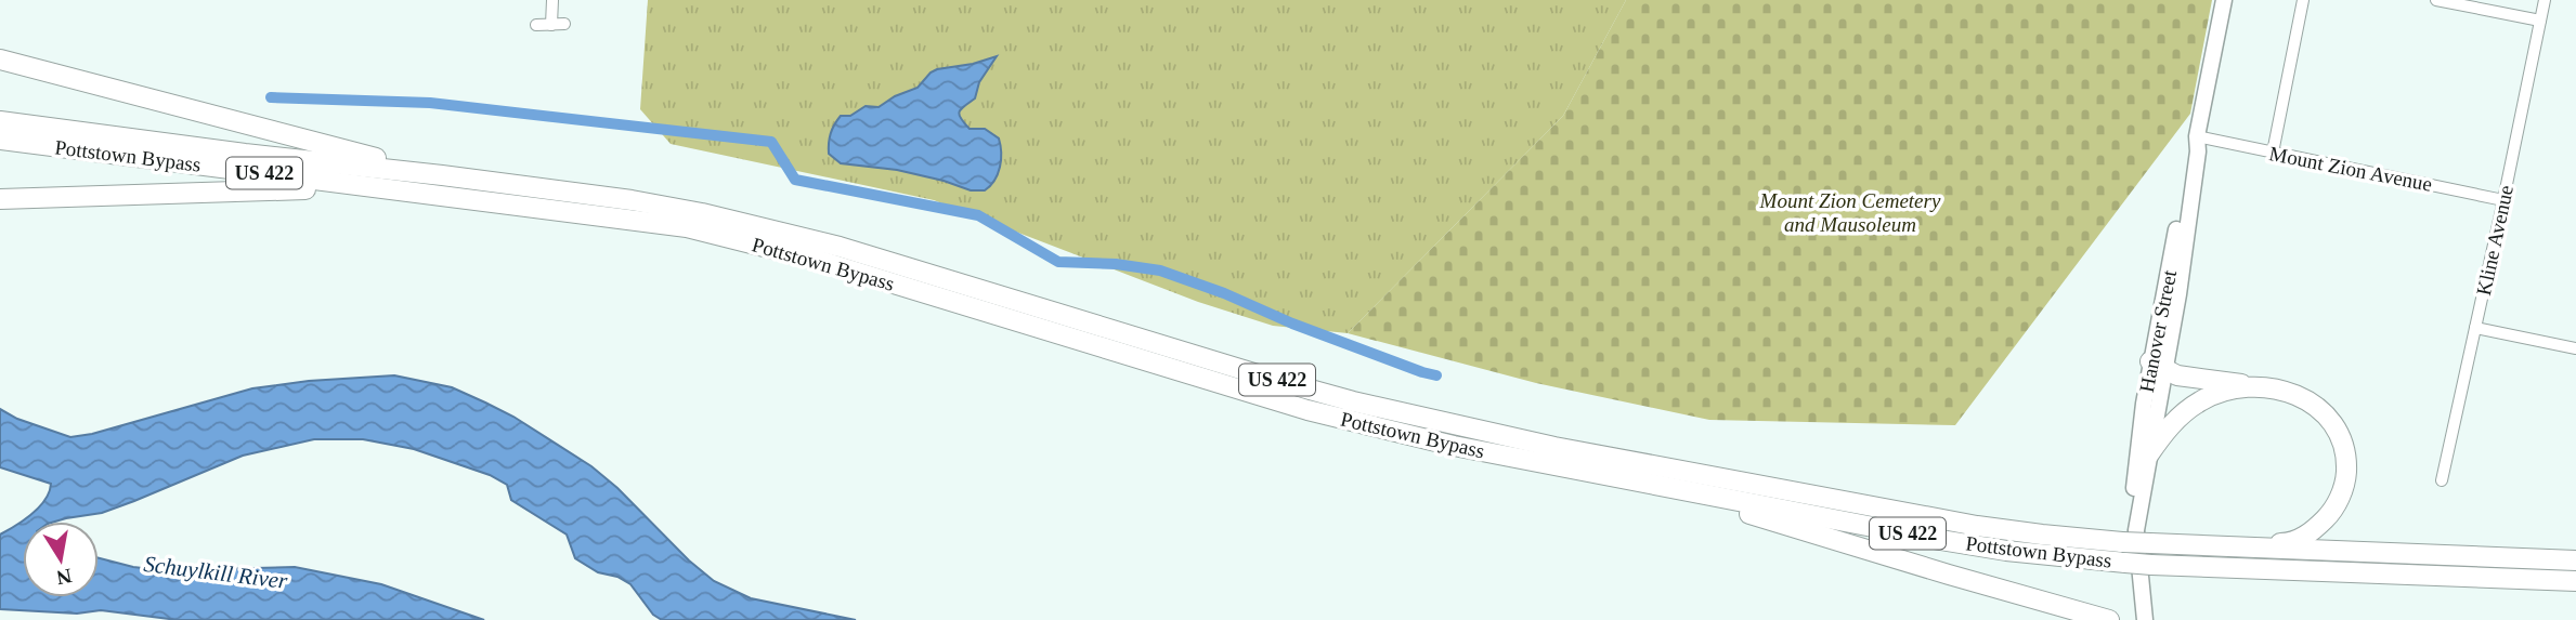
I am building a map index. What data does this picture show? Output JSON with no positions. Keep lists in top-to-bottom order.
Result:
{
  "streets": {
    "highway": ["Pottstown Bypass", "US 422"],
    "main road": ["Hanover Street"],
    "street": ["Mount Zion Avenue", "Kline Avenue"]
  },
  "crossings": [
    ["Pottstown Bypass", "Hanover Street"],
    ["Mount Zion Avenue", "Kline Avenue"],
    ["Mount Zion Avenue", "Hanover Street"]
  ],
  "water": ["Schuylkill River"],
  "parks": ["Mount Zion Cemetery and Mausoleum"],
  "north": "bottom"
}
